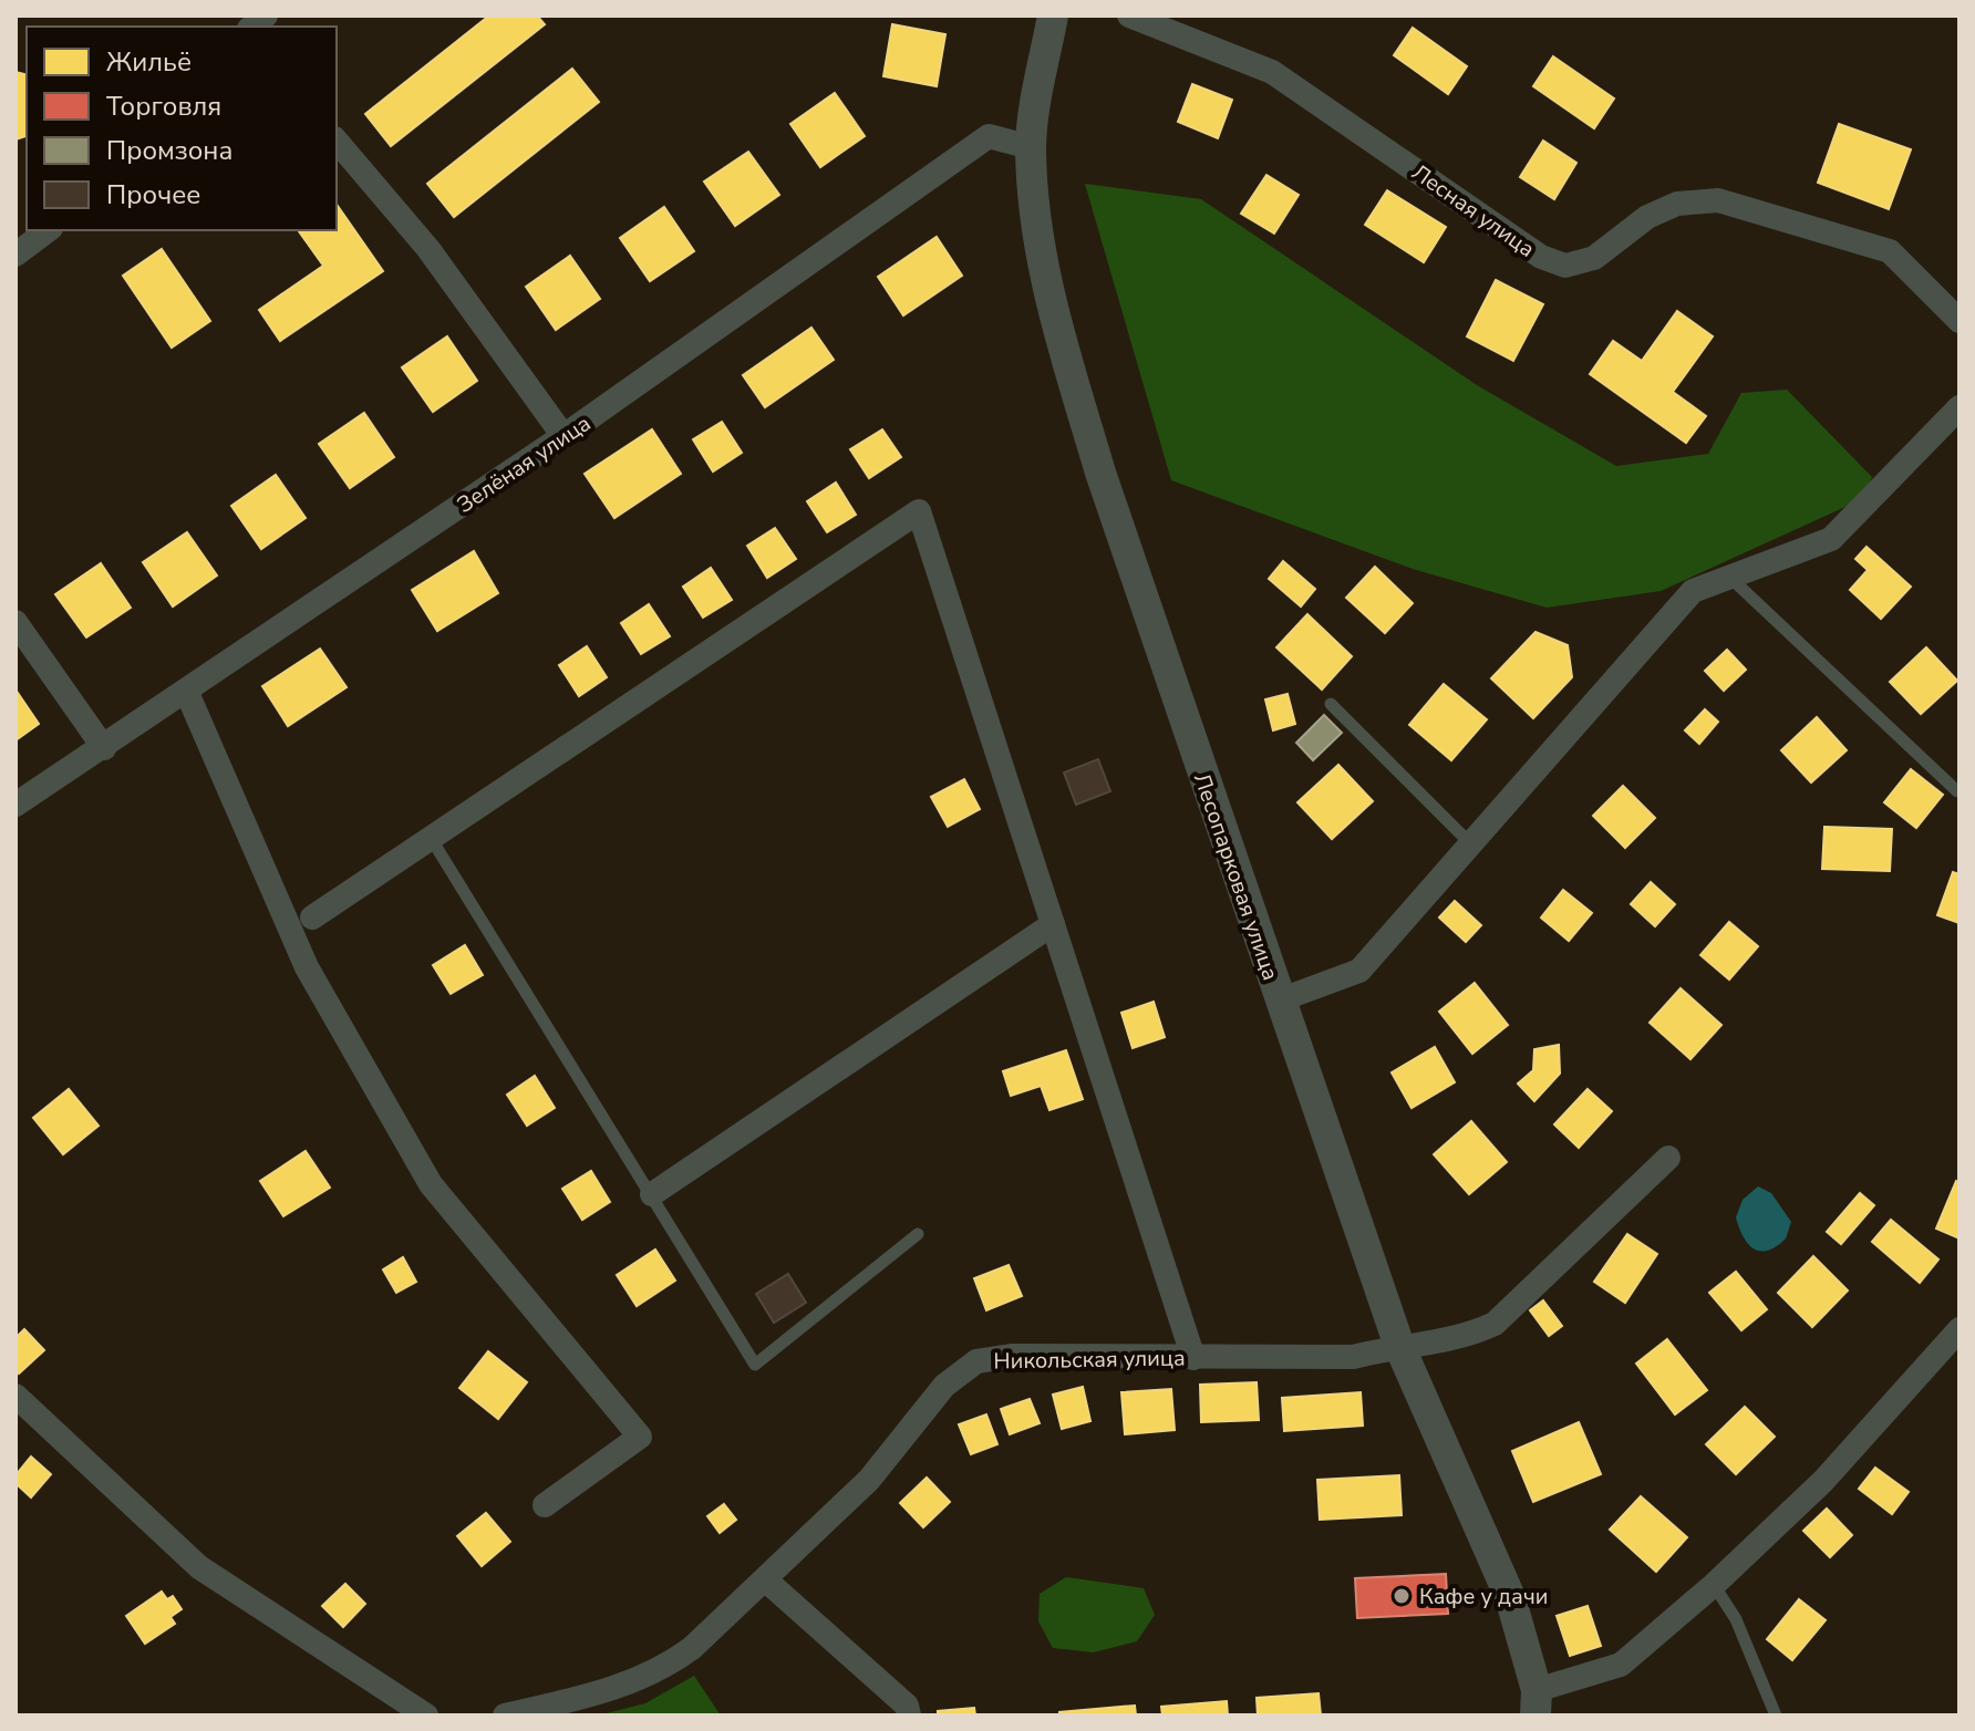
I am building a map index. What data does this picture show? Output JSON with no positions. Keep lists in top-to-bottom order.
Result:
{
  "streets": {
    "street": [
      "Лесная улица",
      "Зелёная улица",
      "Лесопарковая улица",
      "Никольская улица"
    ]
  },
  "crossings": [
    ["Зелёная улица", "Лесопарковая улица"],
    ["Лесопарковая улица", "Никольская улица"]
  ],
  "places": ["Кафе у дачи"],
  "legend": [
    "Жильё",
    "Торговля",
    "Промзона",
    "Прочее"
  ]
}
